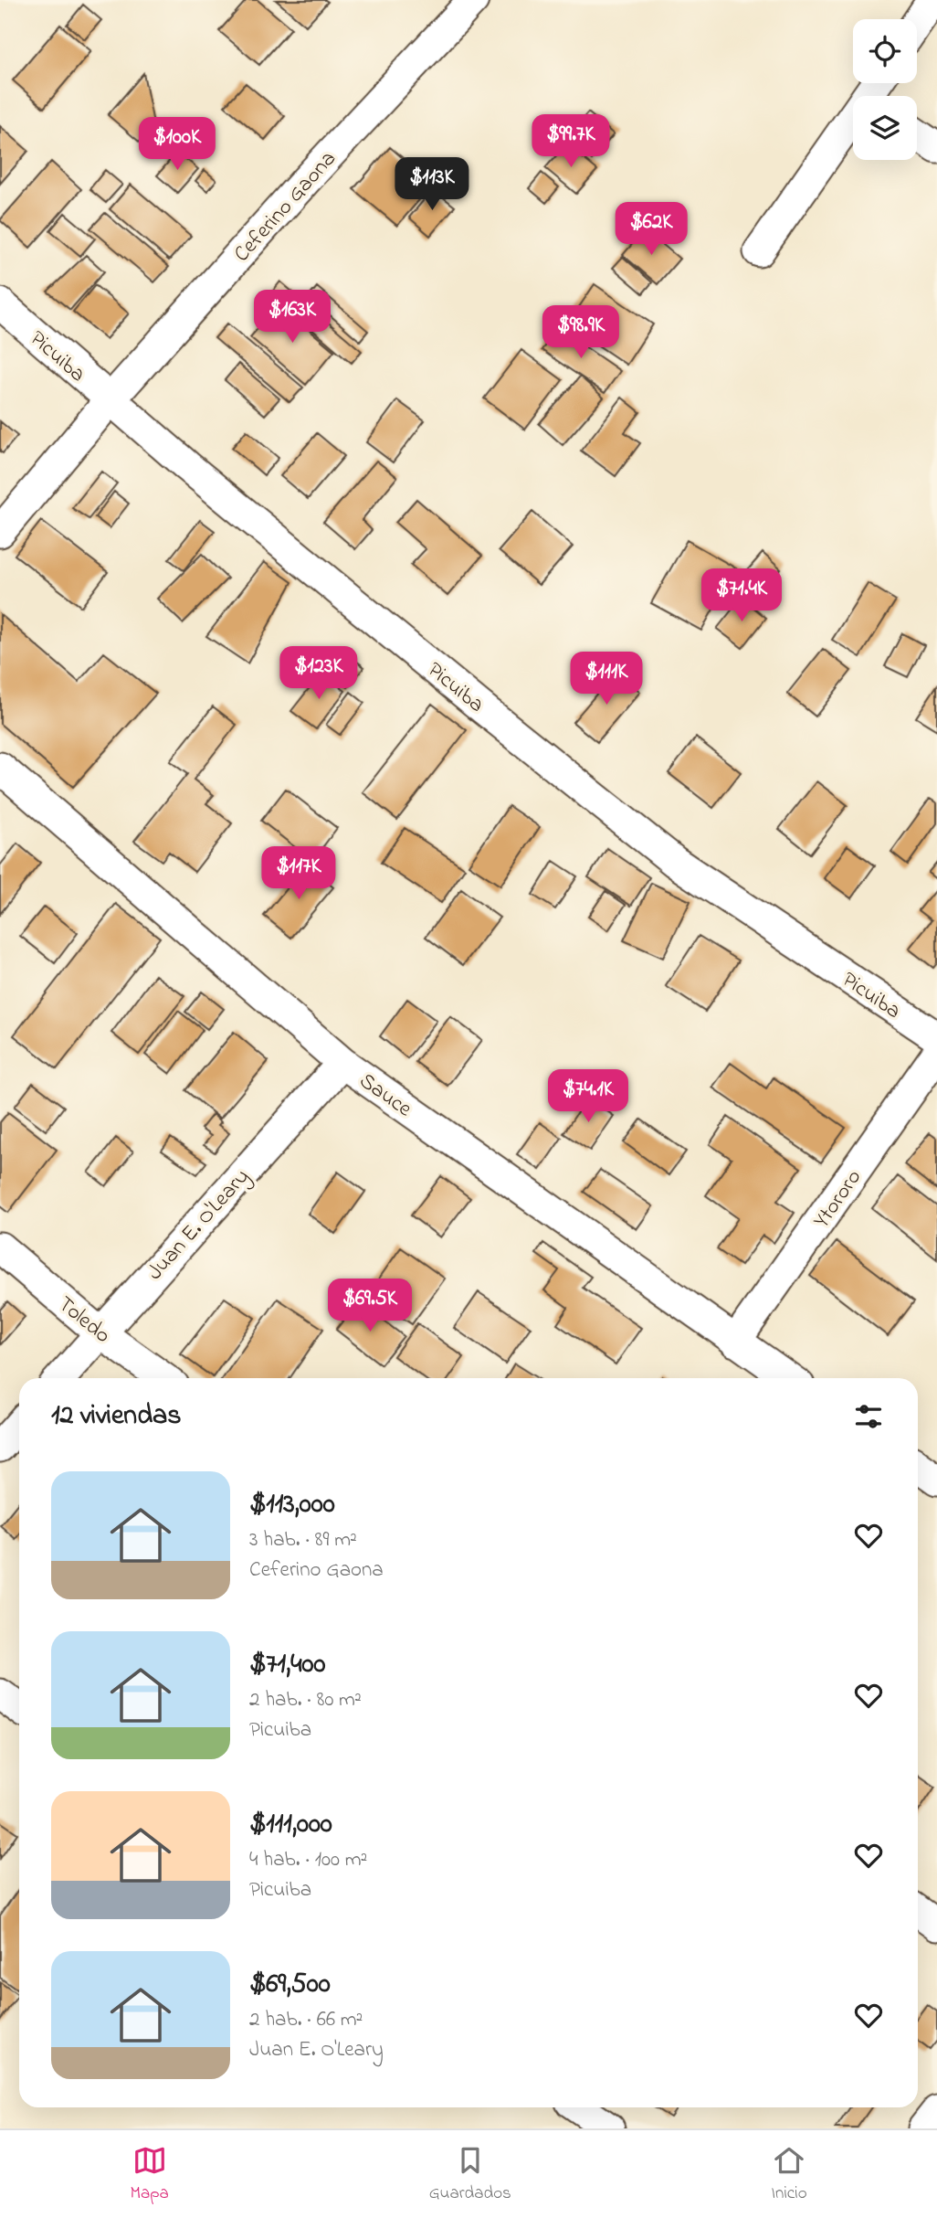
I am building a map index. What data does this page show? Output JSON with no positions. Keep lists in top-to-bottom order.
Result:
{
  "streets": {
    "street": [
      "Ceferino Gaona",
      "Picuiba",
      "Sauce",
      "Ytororo",
      "Juan E. O'Leary",
      "Toledo"
    ]
  },
  "crossings": [
    ["Ceferino Gaona", "Picuiba"],
    ["Sauce", "Ytororo"],
    ["Sauce", "Juan E. O'Leary"],
    ["Juan E. O'Leary", "Toledo"]
  ],
  "page": {
    "price": [
      "$99.7K",
      "$100K",
      "$113K",
      "$62K",
      "$163K",
      "$98.9K",
      "$71.4K",
      "$123K",
      "$111K",
      "$117K",
      "$74.1K",
      "$69.5K"
    ],
    "heading": "12 viviendas",
    "list": [
      {
        "name": "$113,000",
        "note": "3 hab. · 89 m² · Ceferino Gaona"
      },
      {
        "name": "$71,400",
        "note": "2 hab. · 80 m² · Picuiba"
      },
      {
        "name": "$111,000",
        "note": "4 hab. · 100 m² · Picuiba"
      },
      {
        "name": "$69,500",
        "note": "2 hab. · 66 m² · Juan E. O'Leary"
      }
    ],
    "tabs": ["Mapa", "Guardados", "Inicio"]
  }
}
